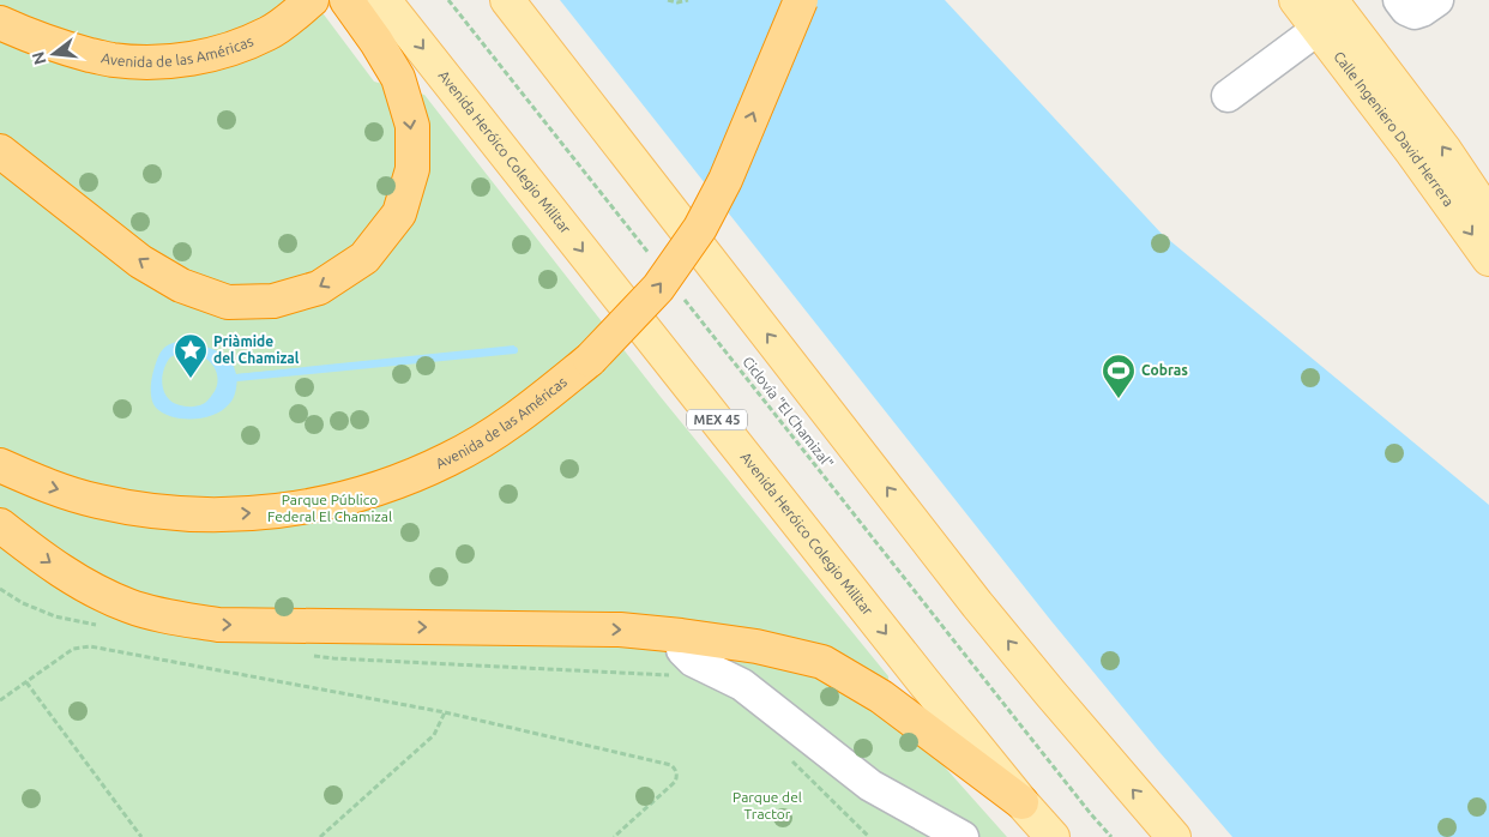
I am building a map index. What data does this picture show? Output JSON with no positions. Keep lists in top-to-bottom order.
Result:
{
  "streets": {
    "highway": ["Avenida de las Américas"],
    "main road": ["Calle Ingeniero David Herrera", "Avenida Heróico Colegio Militar", "MEX 45"],
    "path": ["Ciclovía \"El Chamizal\""]
  },
  "one_way": ["Avenida de las Américas"],
  "parks": ["Parque Público Federal El Chamizal", "Parque del Tractor"],
  "places": {
    "place": ["Priàmide del Chamizal"],
    "sports": ["Cobras"]
  },
  "north": "left"
}
